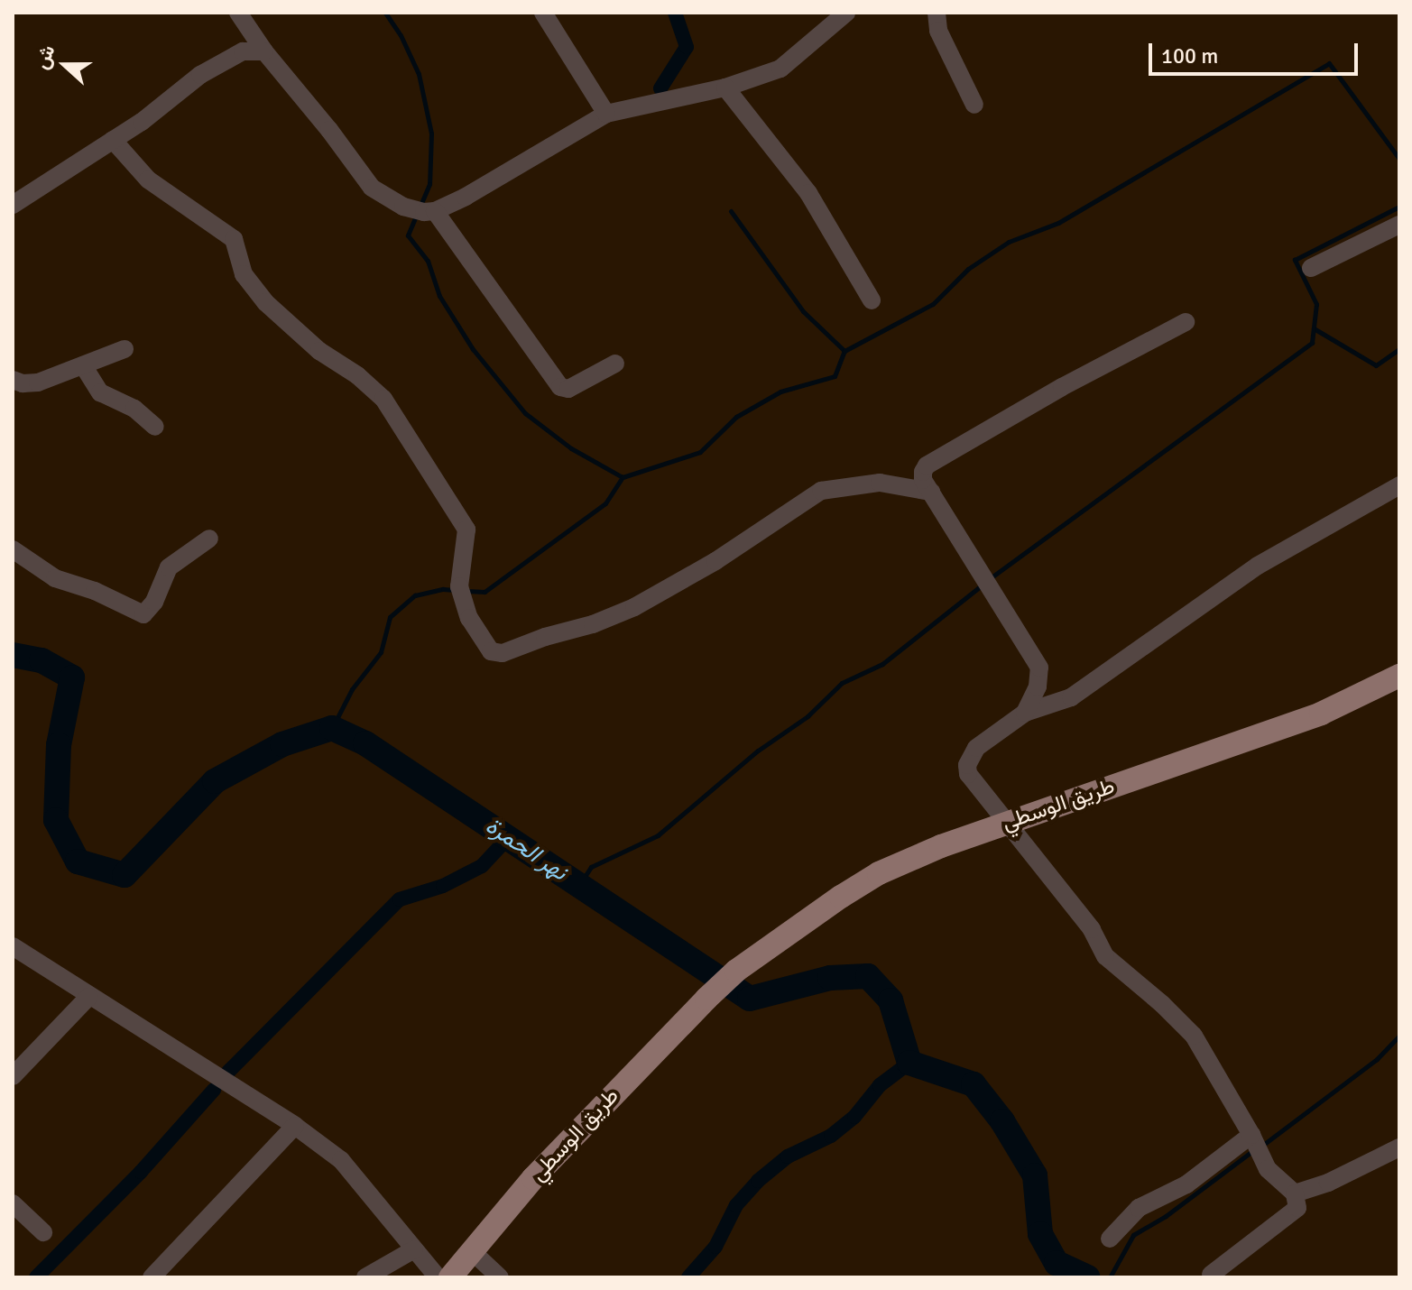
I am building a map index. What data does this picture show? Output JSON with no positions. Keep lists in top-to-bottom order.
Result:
{
  "streets": {
    "main road": ["طريق الوسطي"]
  },
  "water": ["نهر الحمرة"],
  "scale_bar": "100 m",
  "north": "left"
}
